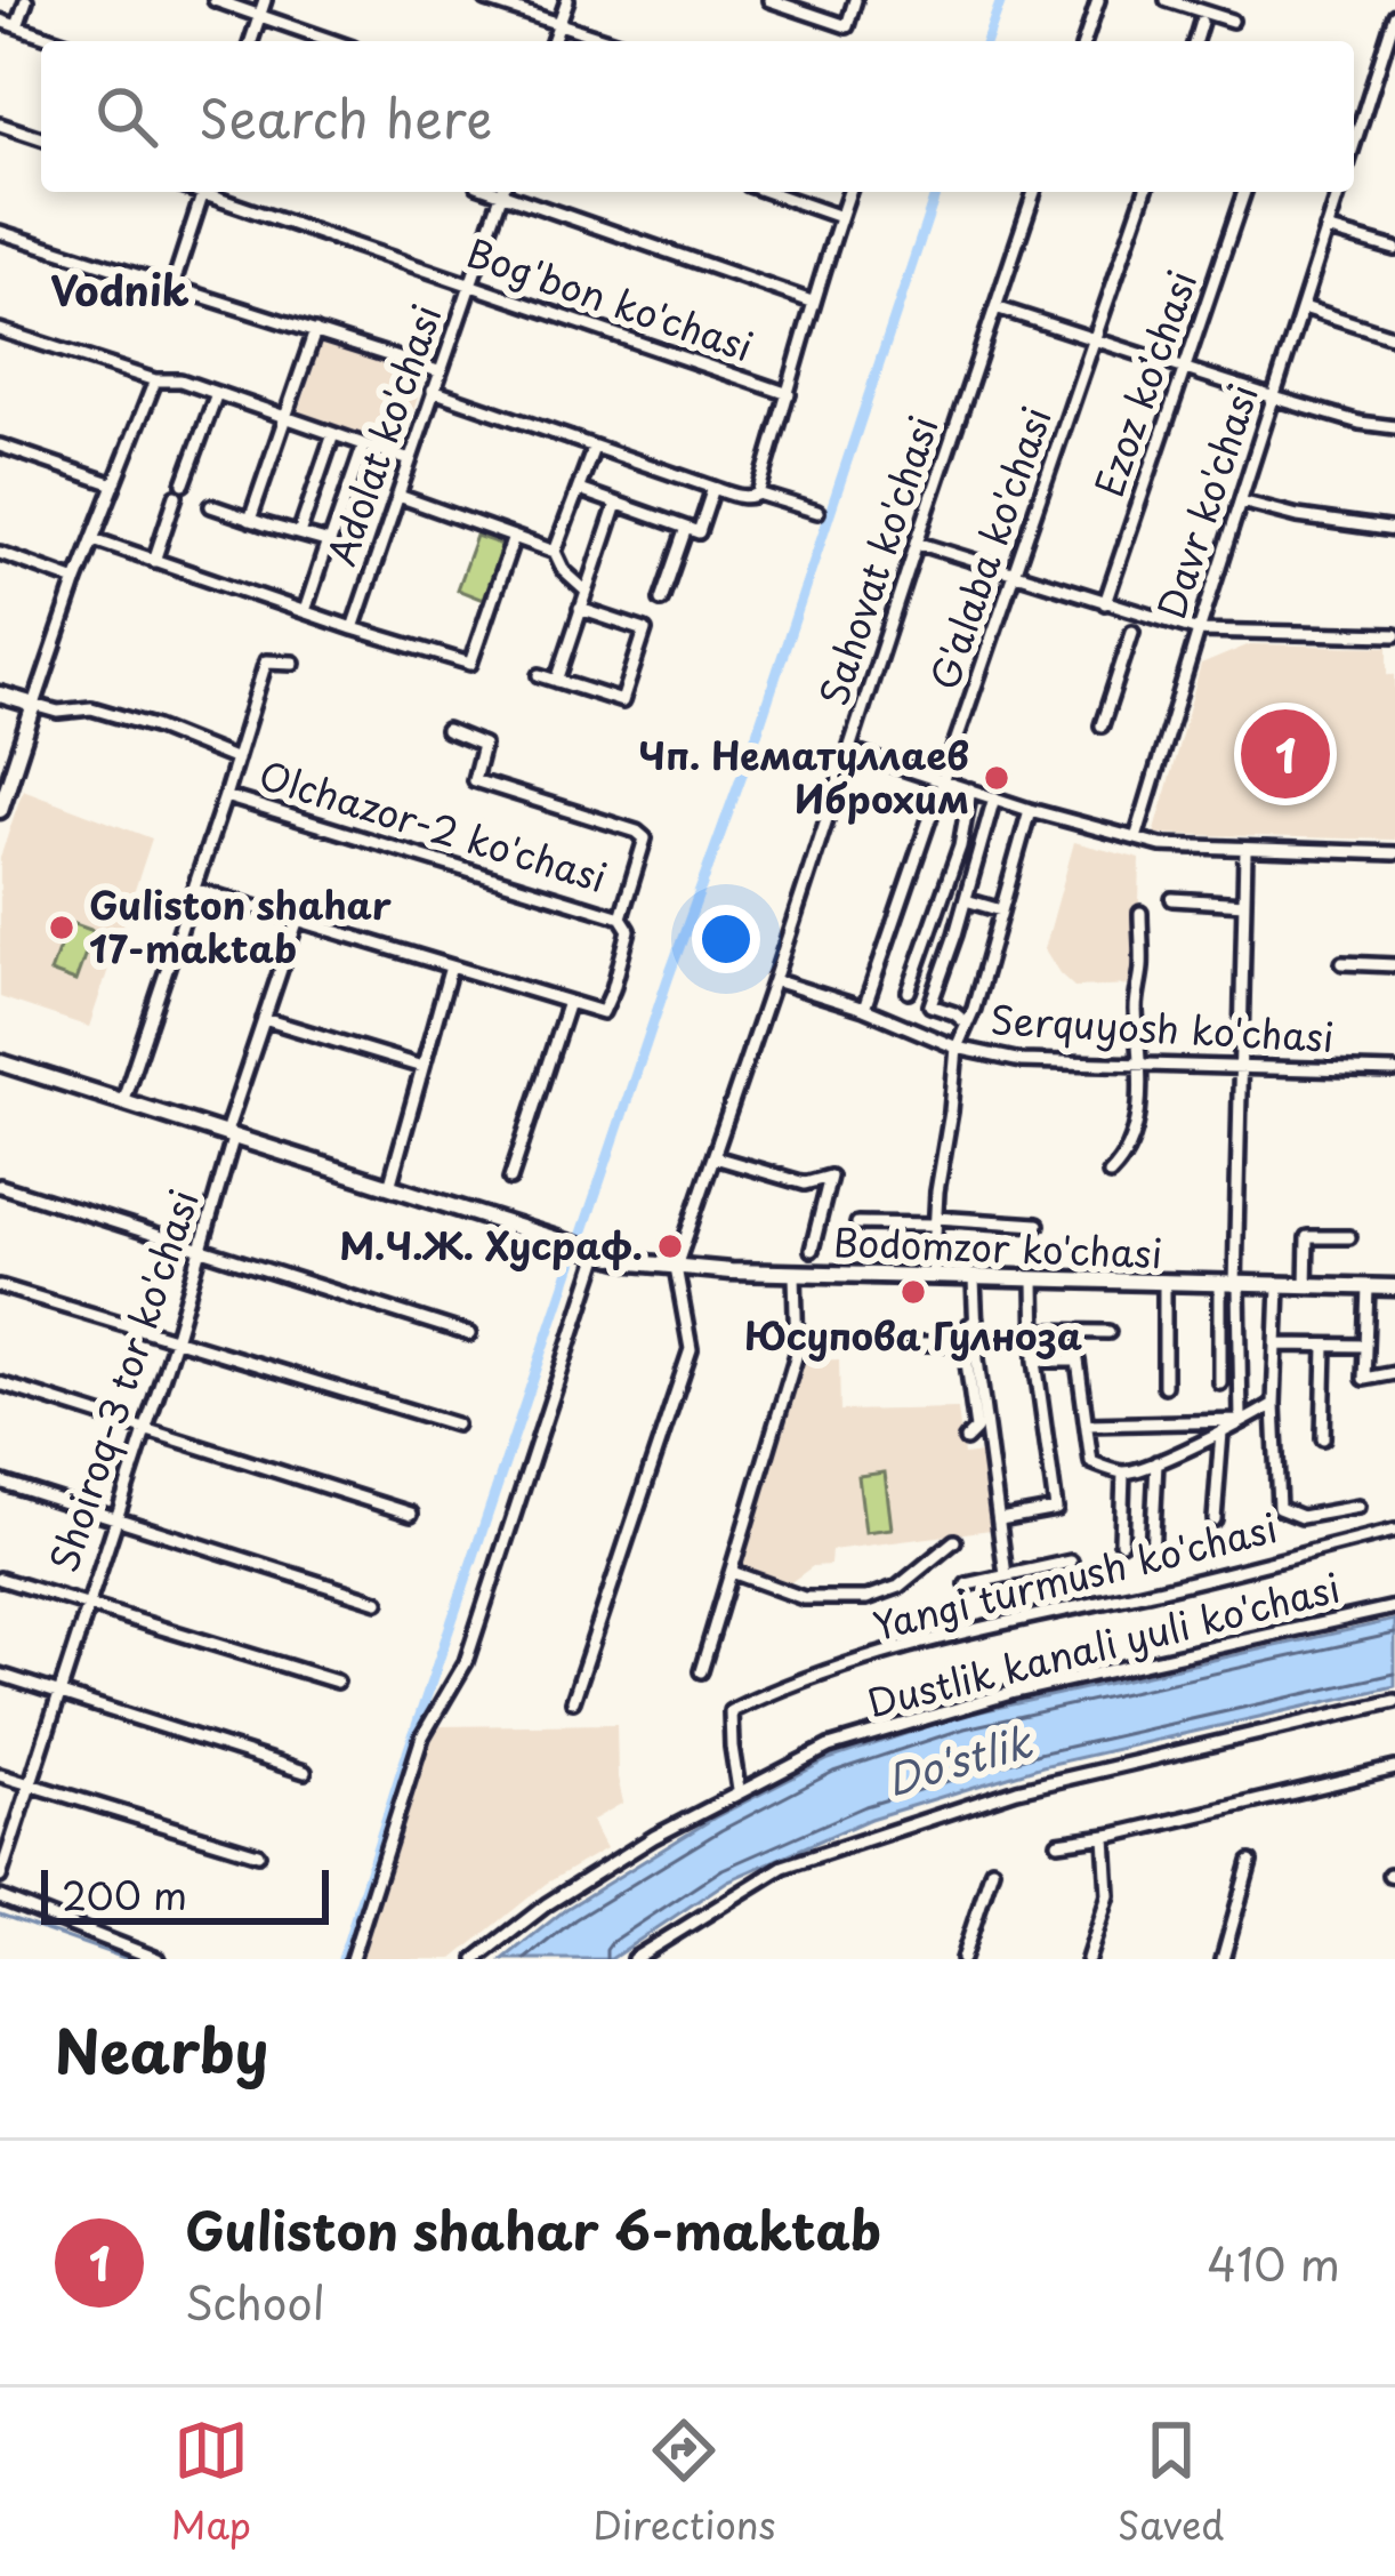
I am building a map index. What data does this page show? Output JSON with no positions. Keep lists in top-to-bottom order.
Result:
{
  "streets": {
    "street": [
      "Bog'bon ko'chasi",
      "Ezoz ko'chasi",
      "Adolat ko'chasi",
      "Davr ko'chasi",
      "G'alaba ko'chasi",
      "Sahovat ko'chasi",
      "Olchazor-2 ko'chasi",
      "Serquyosh ko'chasi",
      "Bodomzor ko'chasi",
      "Shoiroq-3 tor ko'chasi",
      "Yangi turmush ko'chasi",
      "Dustlik kanali yuli ko'chasi"
    ]
  },
  "crossings": [
    ["Bog'bon ko'chasi", "Adolat ko'chasi"],
    ["G'alaba ko'chasi", "Serquyosh ko'chasi"],
    ["Sahovat ko'chasi", "Serquyosh ko'chasi"],
    ["Sahovat ko'chasi", "Bodomzor ko'chasi"],
    ["Yangi turmush ko'chasi", "Dustlik kanali yuli ko'chasi"]
  ],
  "districts": ["Vodnik"],
  "water": ["Do'stlik"],
  "places": [
    "Чп. Нематуллаев Иброхим",
    "Guliston shahar 17-maktab",
    "М.Ч.Ж. Хусраф.",
    "Юсупова Гулноза"
  ],
  "scale_bar": "200 m",
  "page": {
    "search": "Search here",
    "pins": "1",
    "scale": "200 m",
    "heading": "Nearby",
    "list": [
      {
        "mark": "1",
        "name": "Guliston shahar 6-maktab",
        "note": "School",
        "value": "410 m"
      }
    ],
    "nav": ["Map", "Directions", "Saved"]
  }
}
